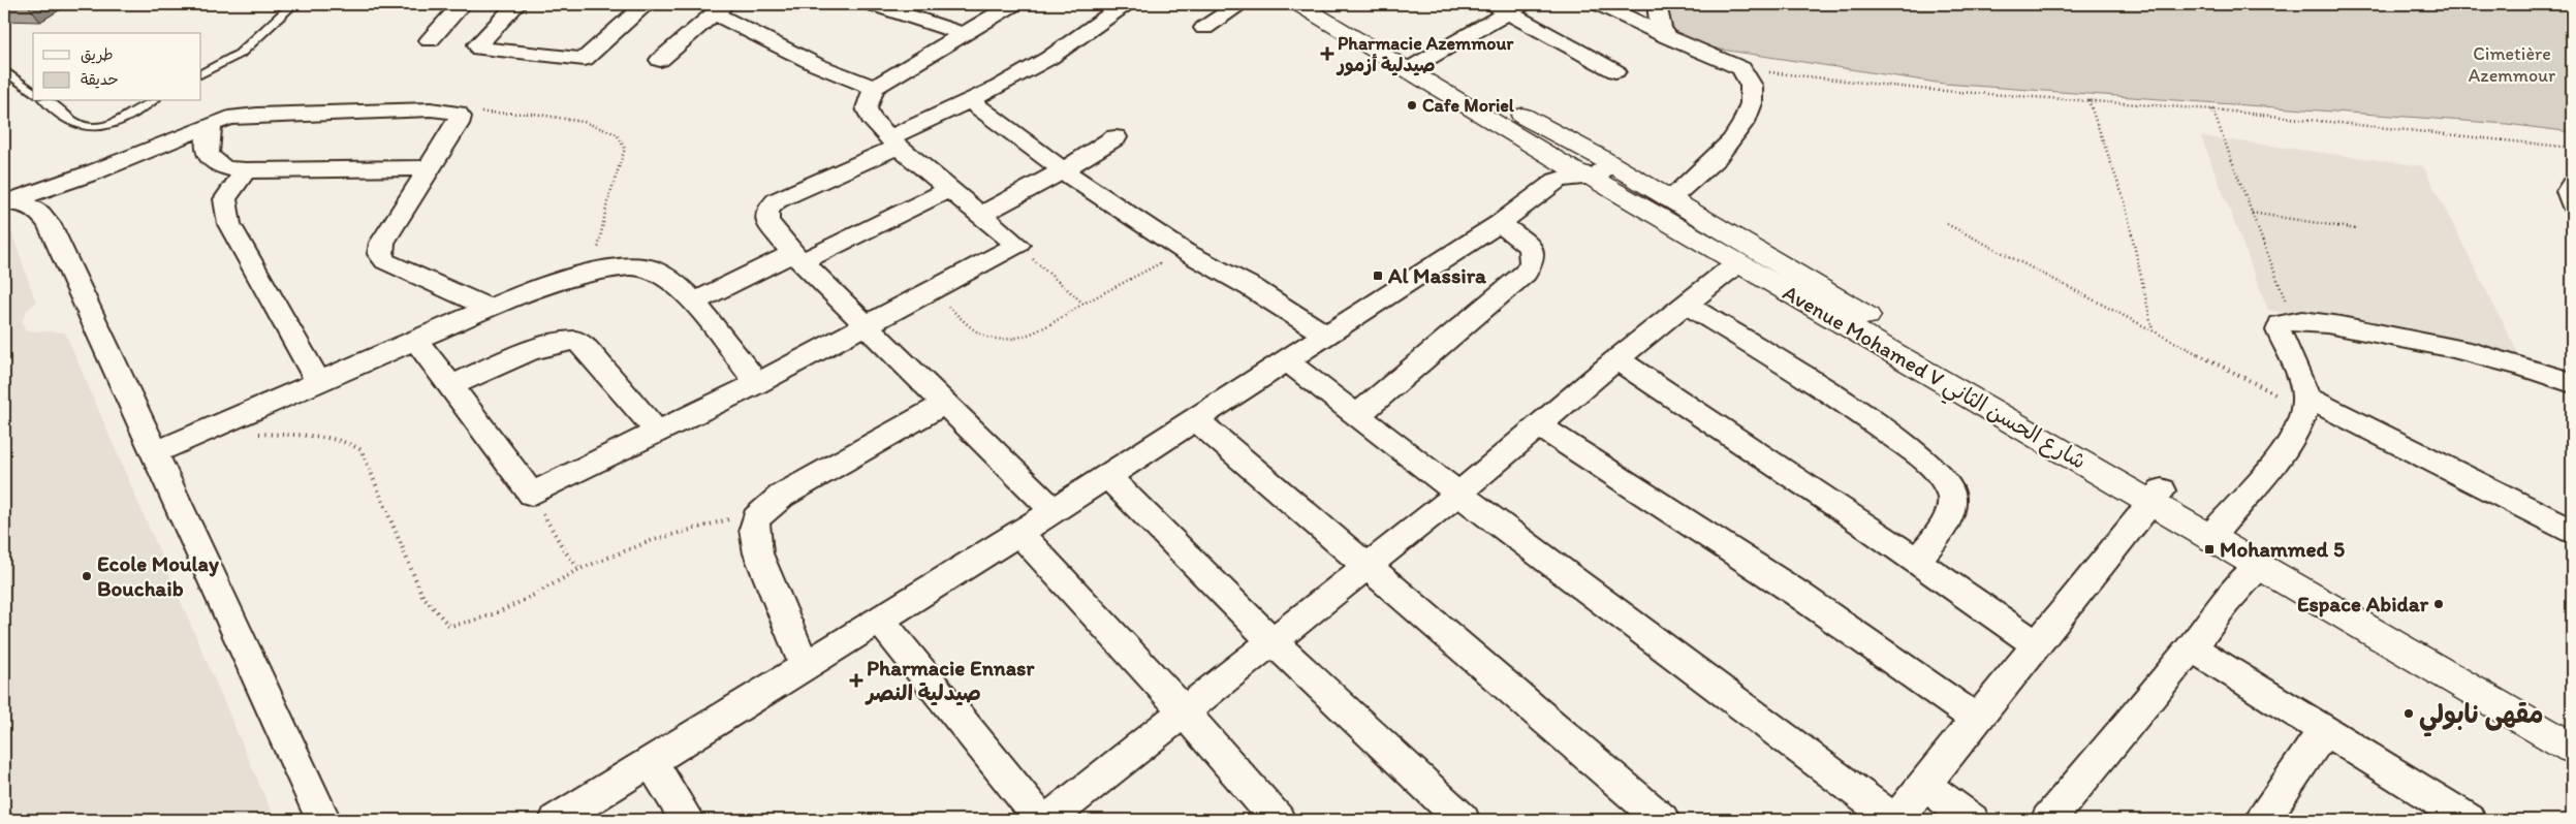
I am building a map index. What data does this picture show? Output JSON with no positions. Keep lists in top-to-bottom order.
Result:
{
  "streets": {
    "main road": ["Avenue Mohamed V شارع الحسن الثاني"]
  },
  "parks": ["Cimetière Azemmour"],
  "places": {
    "health": ["Pharmacie Azemmour صيدلية أزمور", "Pharmacie Ennasr صيدلية النصر"],
    "other": [
      "Cafe Moriel",
      "Ecole Moulay Bouchaib",
      "Espace Abidar",
      "مقهى نابولي"
    ],
    "transit": ["Al Massira", "Mohammed 5"]
  },
  "legend": ["طريق", "حديقة"]
}
